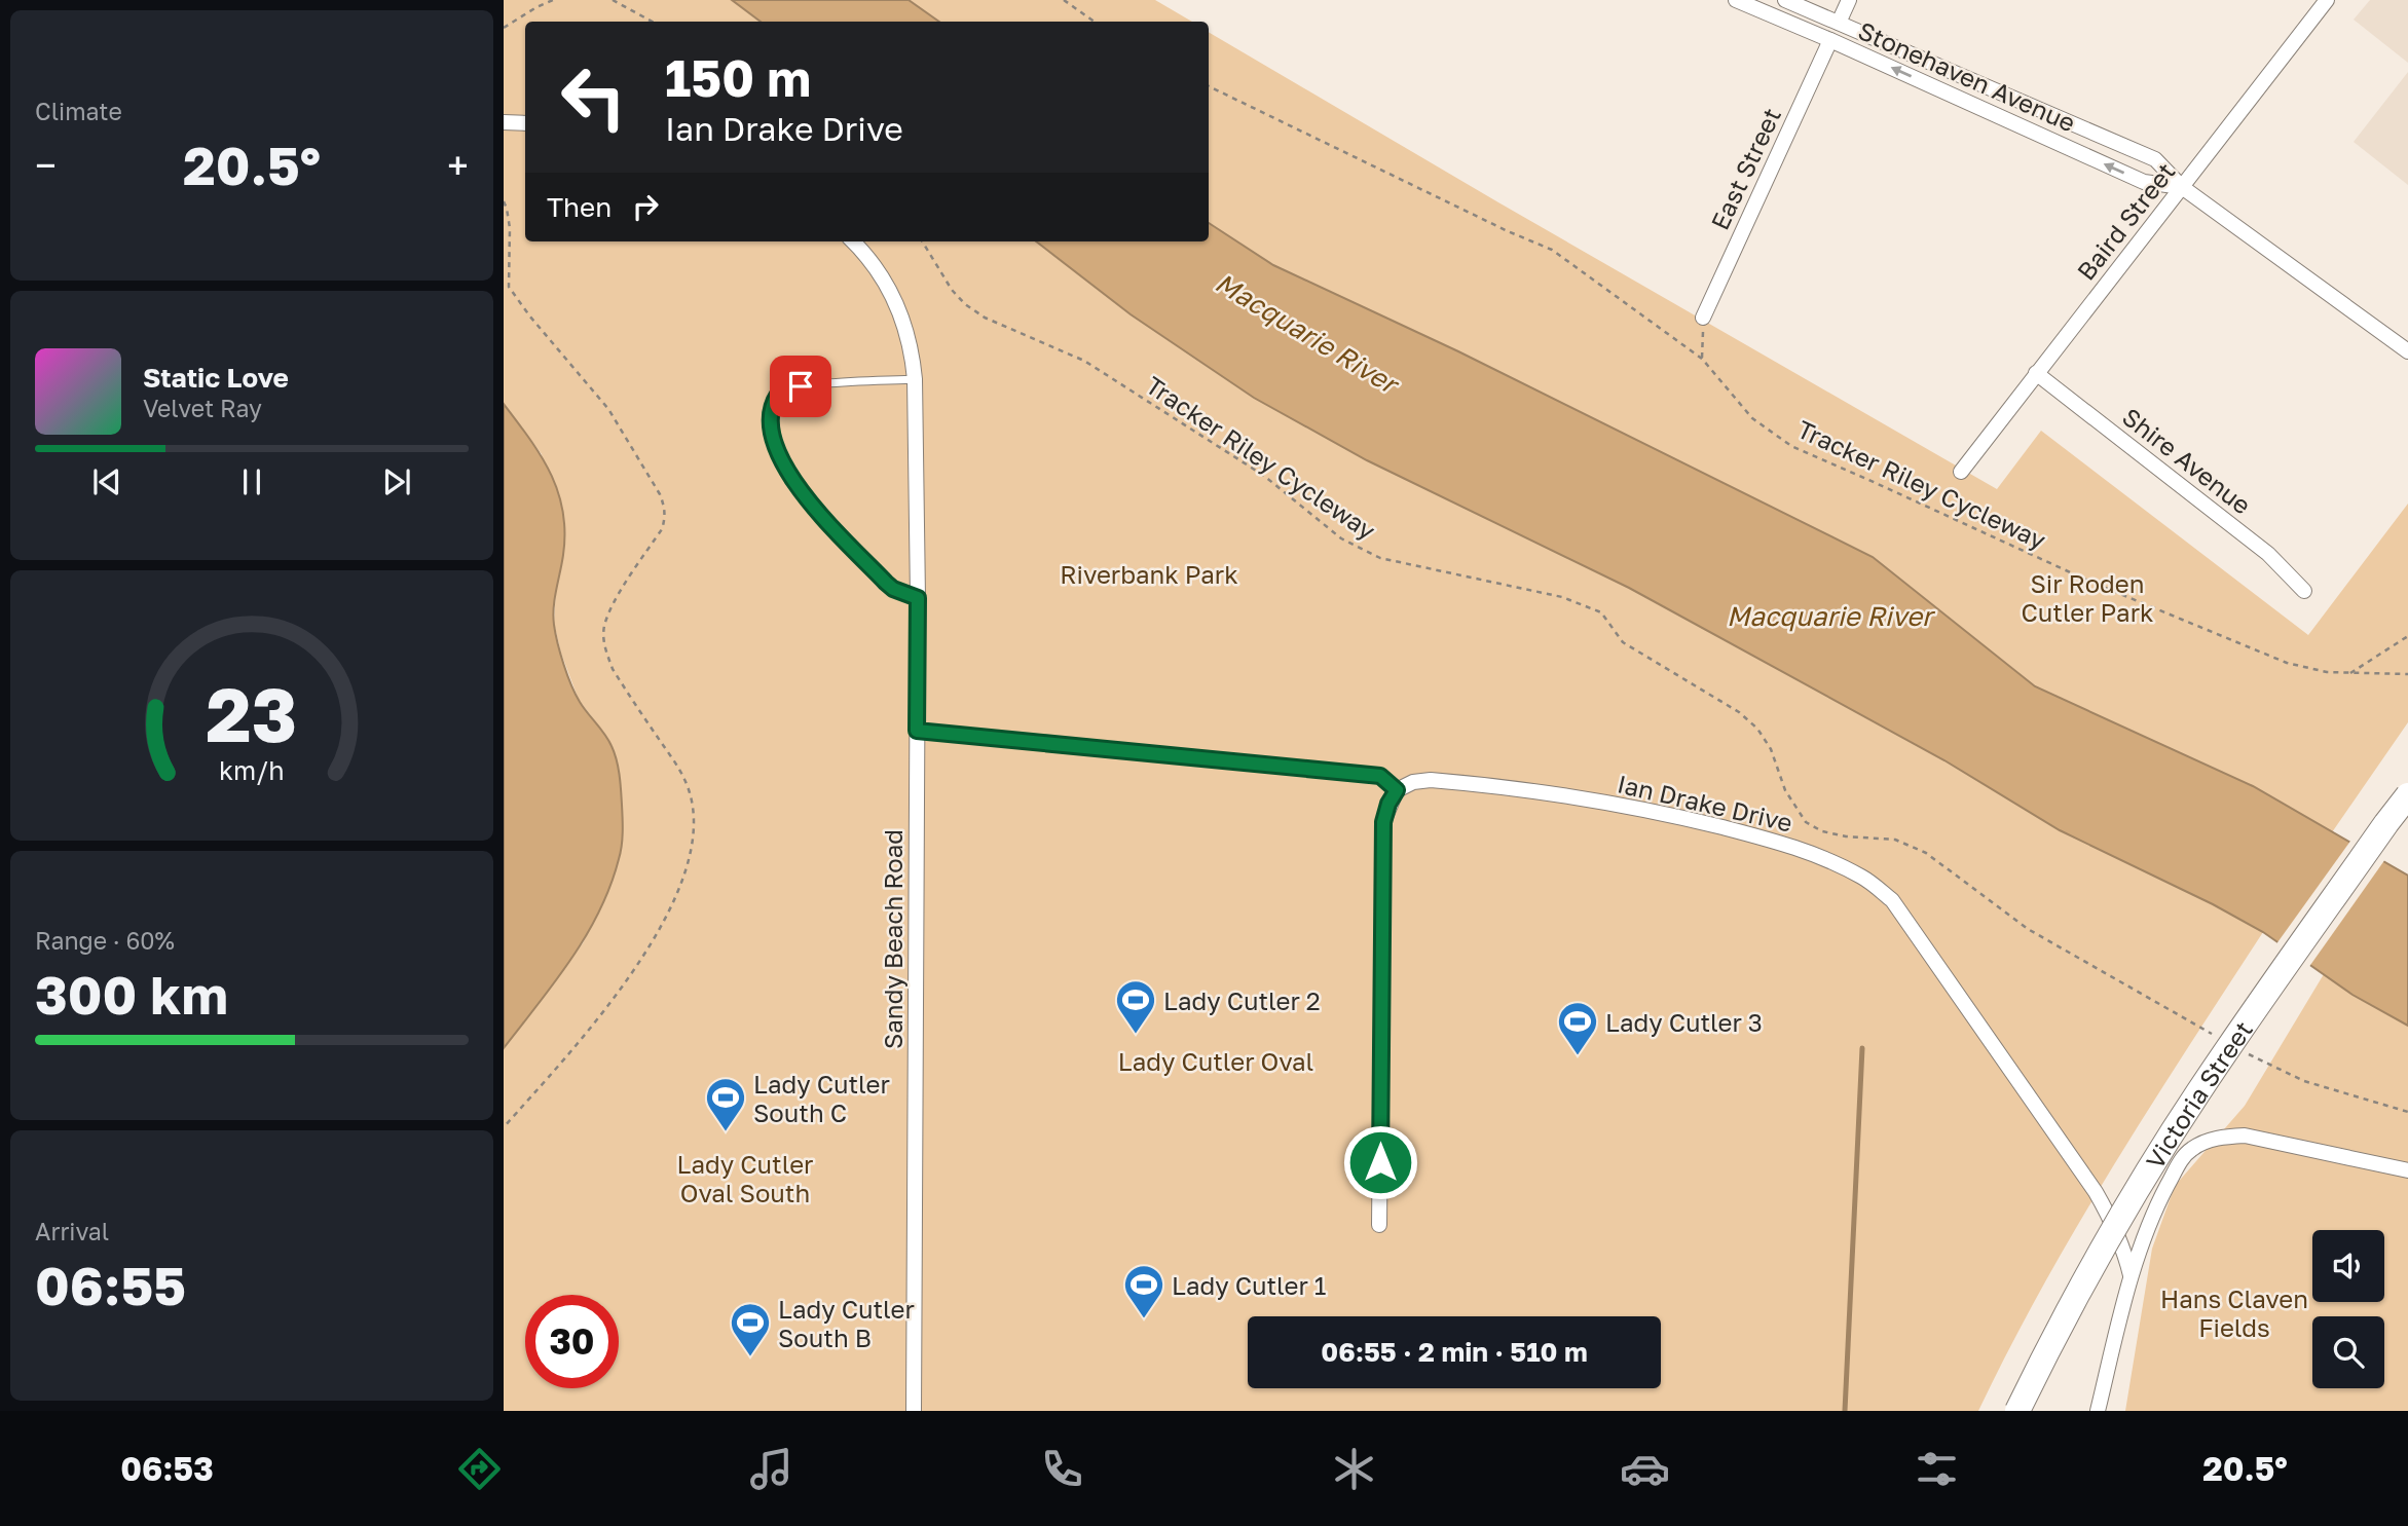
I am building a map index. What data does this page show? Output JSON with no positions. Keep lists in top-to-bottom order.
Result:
{
  "streets": {
    "highway": ["Victoria Street"],
    "street": [
      "Stonehaven Avenue",
      "East Street",
      "Baird Street",
      "Shire Avenue",
      "Ian Drake Drive",
      "Sandy Beach Road"
    ],
    "path": ["Tracker Riley Cycleway"]
  },
  "crossings": [
    ["Stonehaven Avenue", "East Street"],
    ["Stonehaven Avenue", "Baird Street"],
    ["Baird Street", "Shire Avenue"]
  ],
  "water": ["Macquarie River"],
  "parks": [
    "Riverbank Park",
    "Sir Roden Cutler Park",
    "Lady Cutler Oval",
    "Lady Cutler Oval South",
    "Hans Claven Fields"
  ],
  "places": {
    "sports": [
      "Lady Cutler 2",
      "Lady Cutler 3",
      "Lady Cutler South C",
      "Lady Cutler 1",
      "Lady Cutler South B"
    ]
  },
  "page": {
    "tile": [
      "Climate",
      ["Range · 60%", "300 km"],
      ["Arrival", "06:55"]
    ],
    "turn": ["150 m", "Ian Drake Drive"],
    "heat": ["−", "20.5°", "+"],
    "then": "Then",
    "song": ["Static Love", "Velvet Ray"],
    "limit": "30",
    "trip": "06:55 · 2 min · 510 m",
    "tabs": ["06:53", "20.5°"],
    "gauge": ["23", "km/h"]
  }
}
